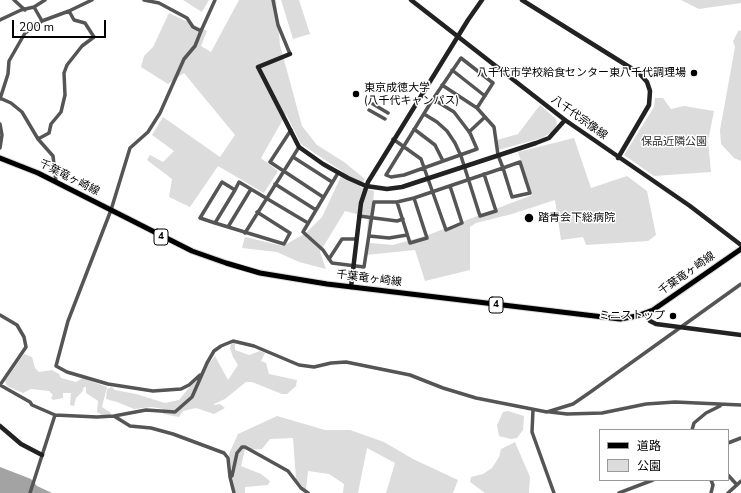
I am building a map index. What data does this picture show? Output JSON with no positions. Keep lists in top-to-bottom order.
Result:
{
  "streets": {
    "main road": ["千葉竜ヶ崎線", "4"],
    "street": ["八千代宗像線"]
  },
  "parks": ["保品近隣公園"],
  "places": [
    "八千代市学校給食センター東八千代調理場",
    "東京成徳大学 (八千代キャンパス)",
    "踏青会下総病院",
    "ミニストップ"
  ],
  "legend": ["道路", "公園"],
  "scale_bar": "200 m"
}
